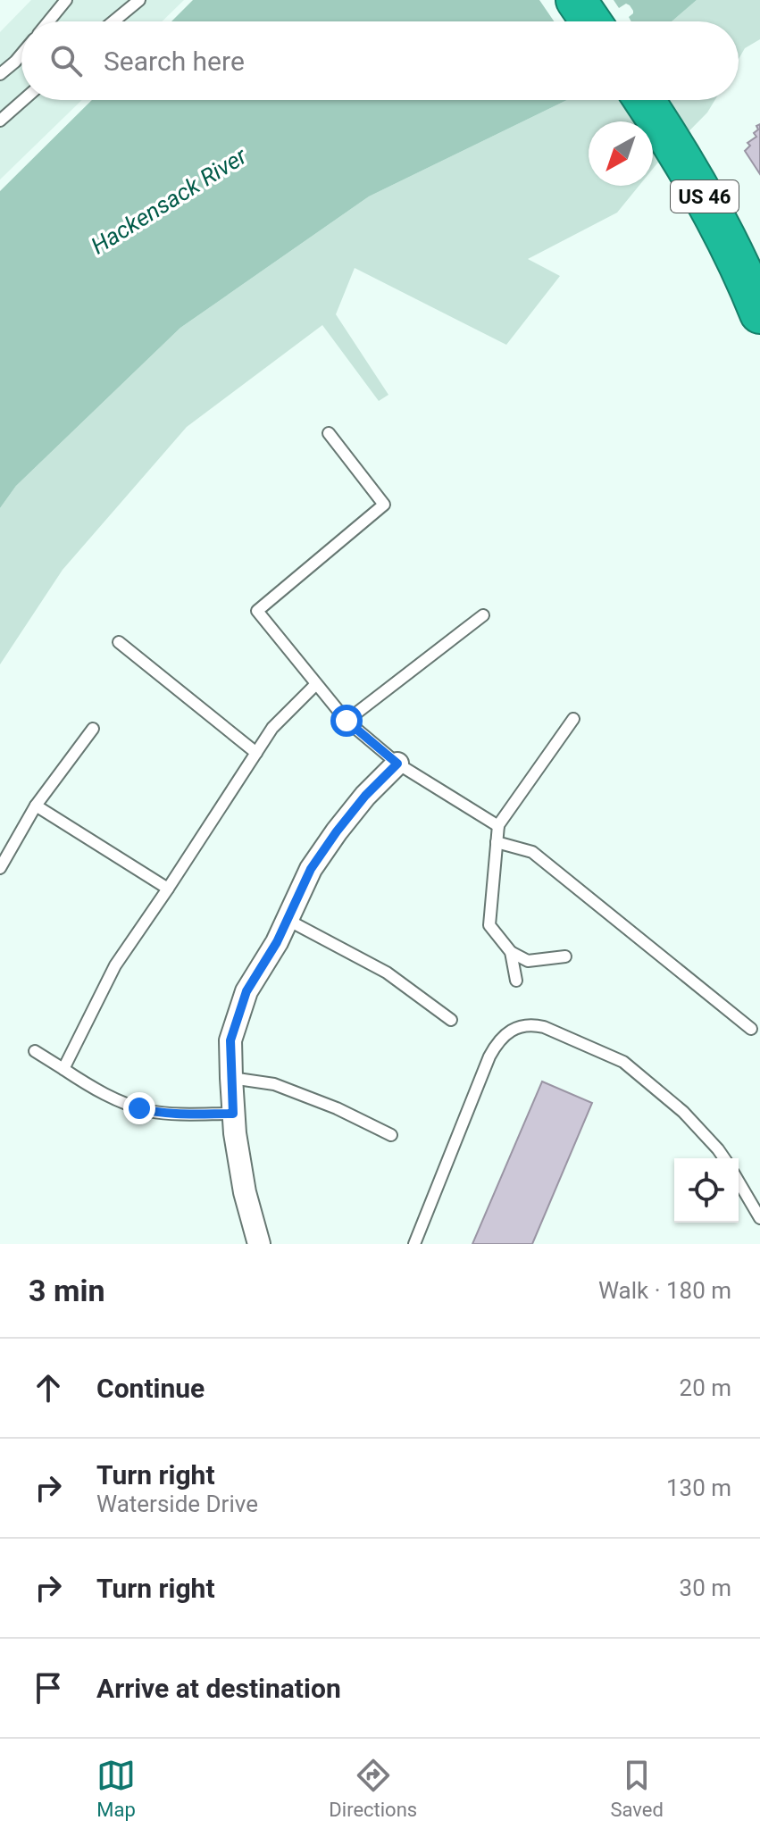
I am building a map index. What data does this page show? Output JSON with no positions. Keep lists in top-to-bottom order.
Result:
{
  "streets": {
    "highway": ["US 46"]
  },
  "water": ["Hackensack River"],
  "north": "bottom left",
  "page": {
    "search": "Search here",
    "heading": ["3 min", "Walk · 180 m"],
    "list": [
      ["Continue", "20 m"],
      ["Turn right", "Waterside Drive", "130 m"],
      ["Turn right", "30 m"],
      "Arrive at destination"
    ],
    "nav": ["Map", "Directions", "Saved"]
  }
}
